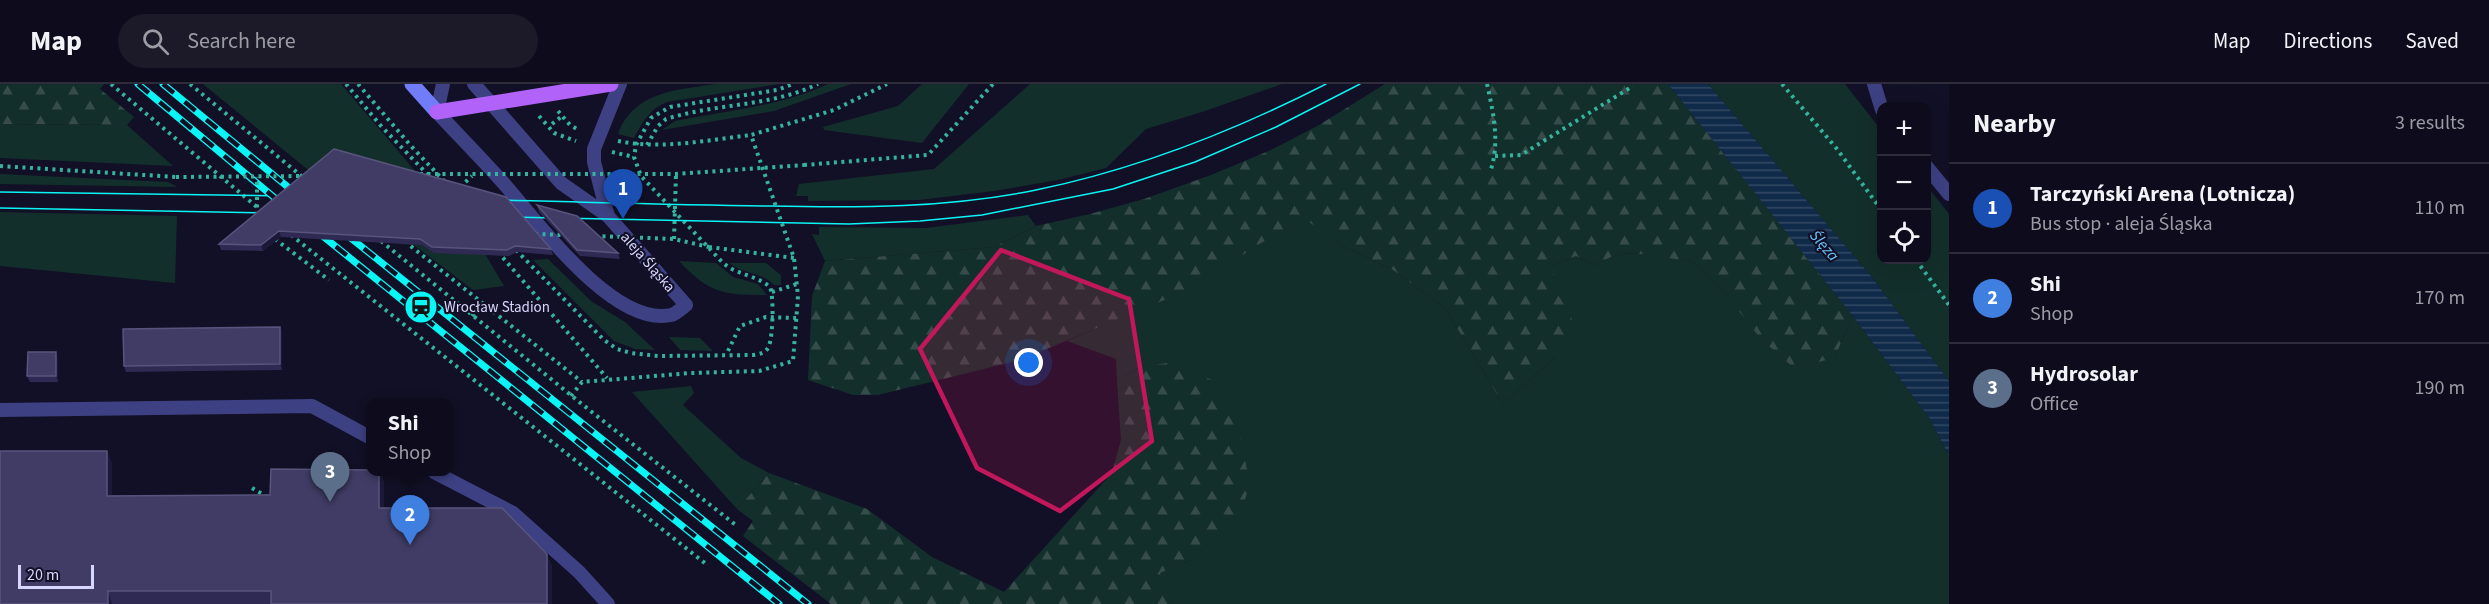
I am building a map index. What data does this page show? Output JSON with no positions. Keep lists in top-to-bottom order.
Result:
{
  "streets": {
    "street": ["aleja Śląska"]
  },
  "water": ["Ślęza"],
  "places": {
    "station": ["Wrocław Stadion"]
  },
  "scale_bar": "20 m",
  "page": {
    "header": "Map",
    "search": "Search here",
    "nav": ["Map", "Directions", "Saved"],
    "heading": ["Nearby", "3 results"],
    "map_buttons": ["+", "−"],
    "list": [
      {
        "mark": "1",
        "name": "Tarczyński Arena (Lotnicza)",
        "note": "Bus stop · aleja Śląska",
        "value": "110 m"
      },
      {
        "mark": "2",
        "name": "Shi",
        "note": "Shop",
        "value": "170 m"
      },
      {
        "mark": "3",
        "name": "Hydrosolar",
        "note": "Office",
        "value": "190 m"
      }
    ],
    "pins": ["1", "3", "2"],
    "popup": ["Shi", "Shop"],
    "scale": "20 m"
  }
}
